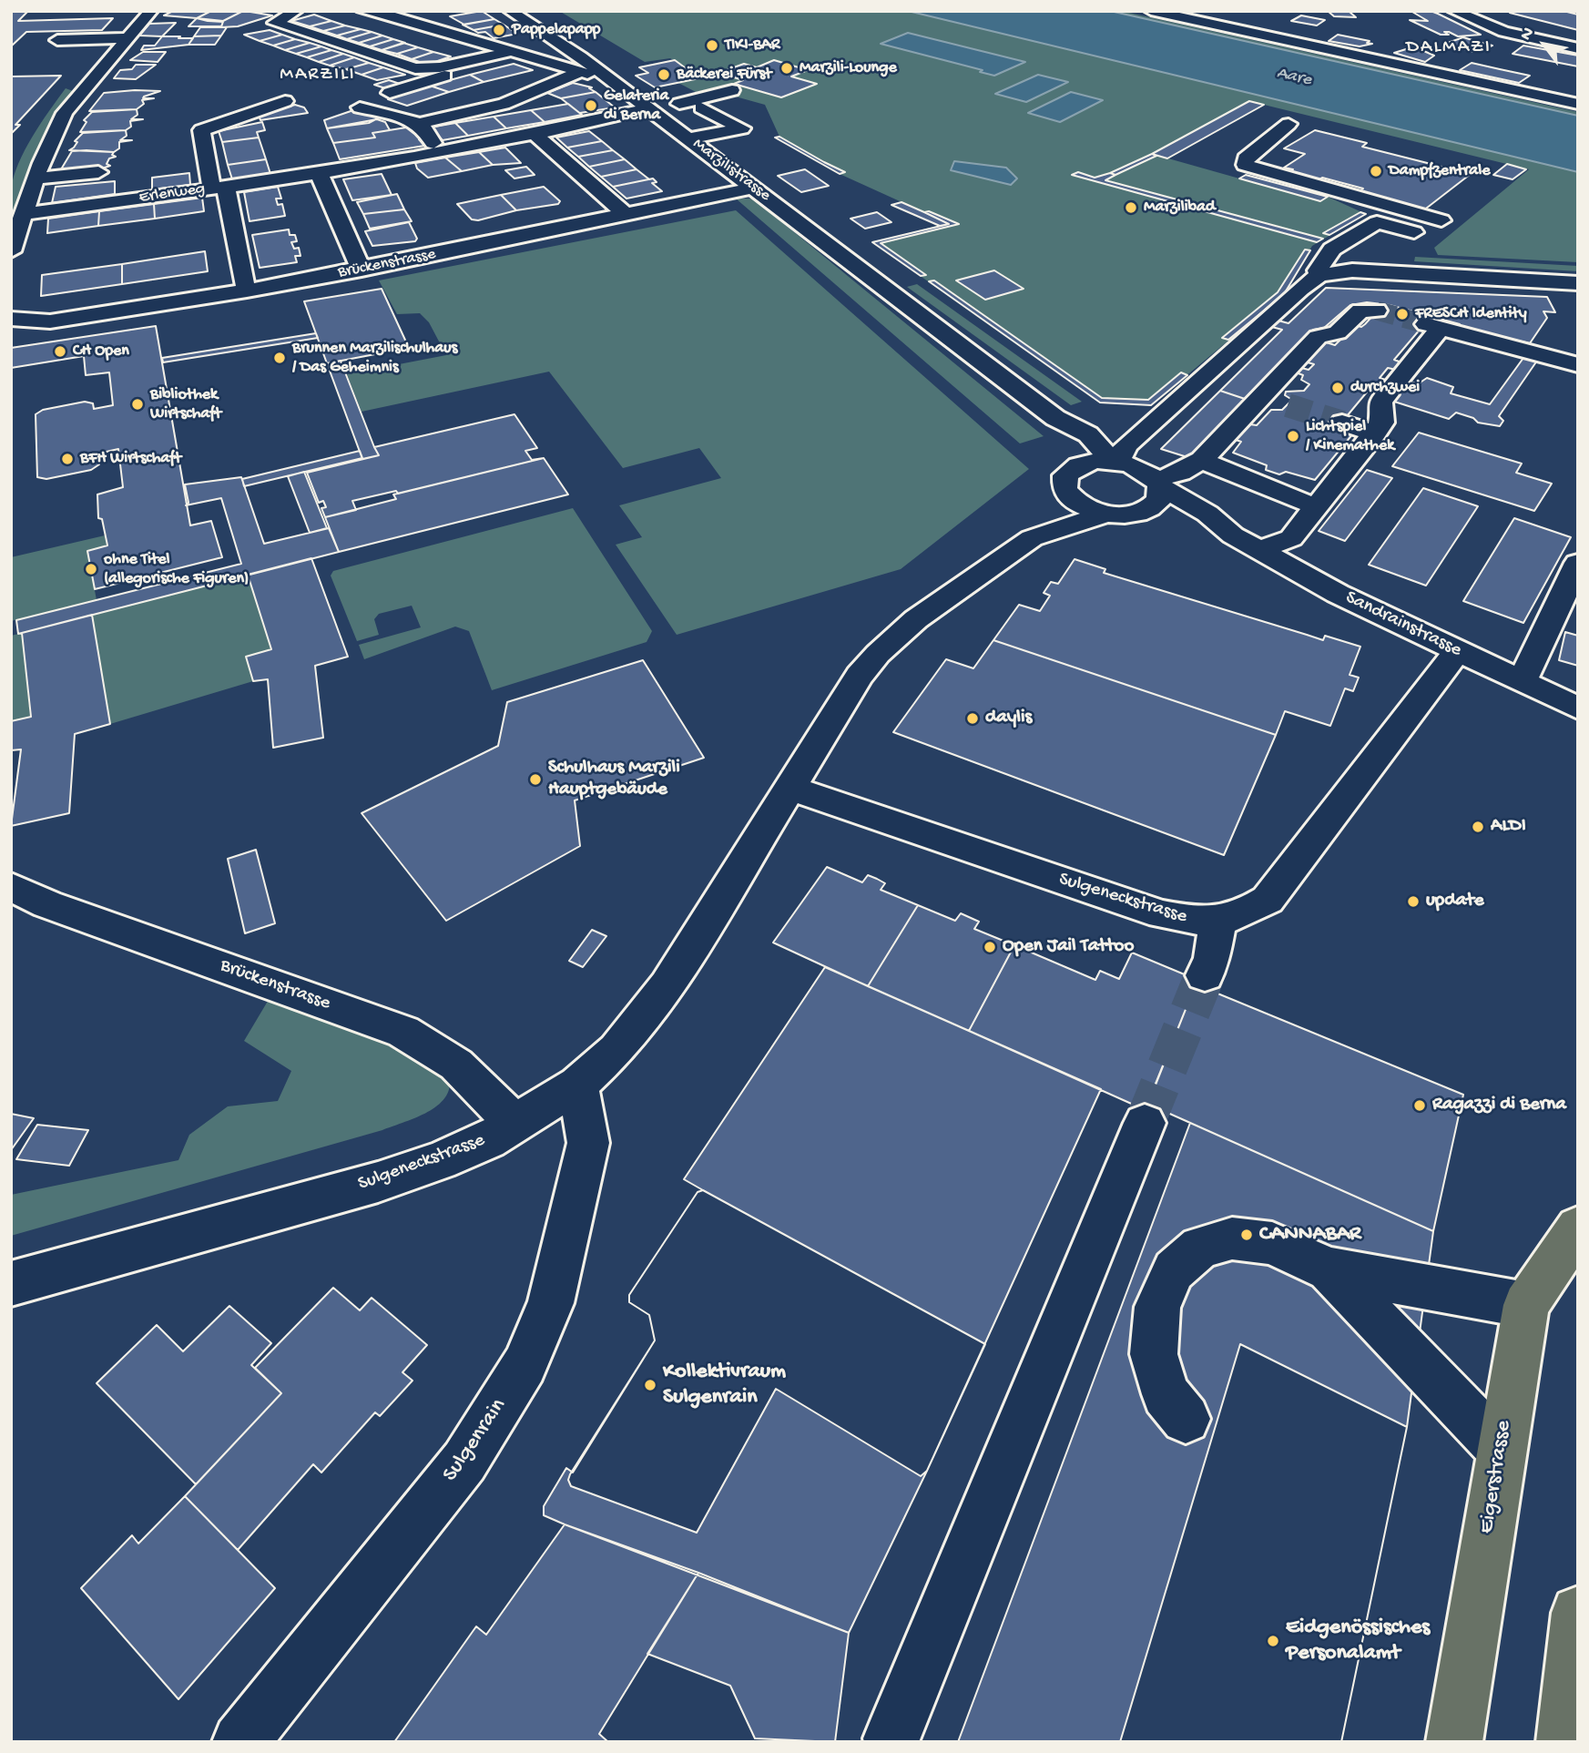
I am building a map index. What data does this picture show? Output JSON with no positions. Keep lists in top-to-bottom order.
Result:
{
  "streets": {
    "main road": ["Eigerstrasse"],
    "street": [
      "Marzilistrasse",
      "Erlenweg",
      "Brückenstrasse",
      "Sandrainstrasse",
      "Sulgeneckstrasse",
      "Sulgenrain"
    ]
  },
  "crossings": [
    ["Marzilistrasse", "Erlenweg"],
    ["Marzilistrasse", "Brückenstrasse"],
    ["Marzilistrasse", "Sandrainstrasse"],
    ["Marzilistrasse", "Sulgeneckstrasse"],
    ["Brückenstrasse", "Sulgeneckstrasse"],
    ["Sandrainstrasse", "Sulgeneckstrasse"],
    ["Sulgeneckstrasse", "Sulgenrain"]
  ],
  "districts": ["DALMAZI", "MARZILI"],
  "water": ["Aare"],
  "places": [
    "Pappelapapp",
    "TIKI-BAR",
    "Marzili-Lounge",
    "Bäckerei Fürst",
    "Gelateria di Berna",
    "Dampfzentrale",
    "Marzilibad",
    "FRESCH Identity",
    "CH Open",
    "Brunnen Marzilischulhaus / Das Geheimnis",
    "durchzwei",
    "Bibliothek Wirtschaft",
    "Lichtspiel / Kinemathek",
    "BFH Wirtschaft",
    "ohne Titel (allegorische Figuren)",
    "daylis",
    "Schulhaus Marzili Hauptgebäude",
    "ALDI",
    "update",
    "Open Jail Tattoo",
    "Ragazzi di Berna",
    "CANNABAR",
    "Kollektivraum Sulgenrain",
    "Eidgenössisches Personalamt"
  ],
  "north": "top left"
}
